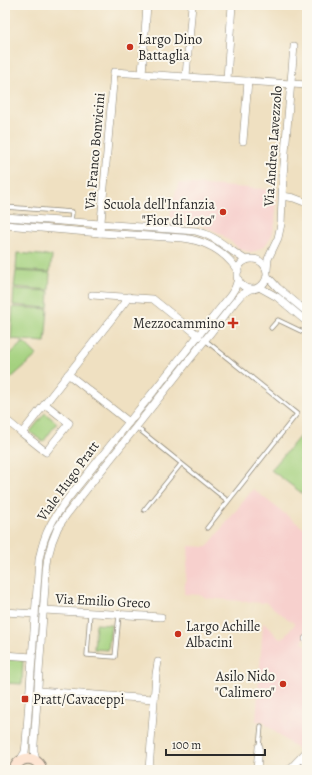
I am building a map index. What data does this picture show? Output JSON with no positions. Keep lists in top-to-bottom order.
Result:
{
  "streets": {
    "street": [
      "Via Andrea Lavezzolo",
      "Via Franco Bonvicini",
      "Viale Hugo Pratt",
      "Via Emilio Greco"
    ]
  },
  "crossings": [
    ["Via Andrea Lavezzolo", "Viale Hugo Pratt"],
    ["Viale Hugo Pratt", "Via Emilio Greco"]
  ],
  "places": {
    "other": [
      "Largo Dino Battaglia",
      "Scuola dell'Infanzia \"Fior di Loto\"",
      "Largo Achille Albacini",
      "Asilo Nido \"Calimero\""
    ],
    "health": ["Mezzocammino"],
    "transit": ["Pratt/Cavaceppi"]
  },
  "scale_bar": "100 m"
}
